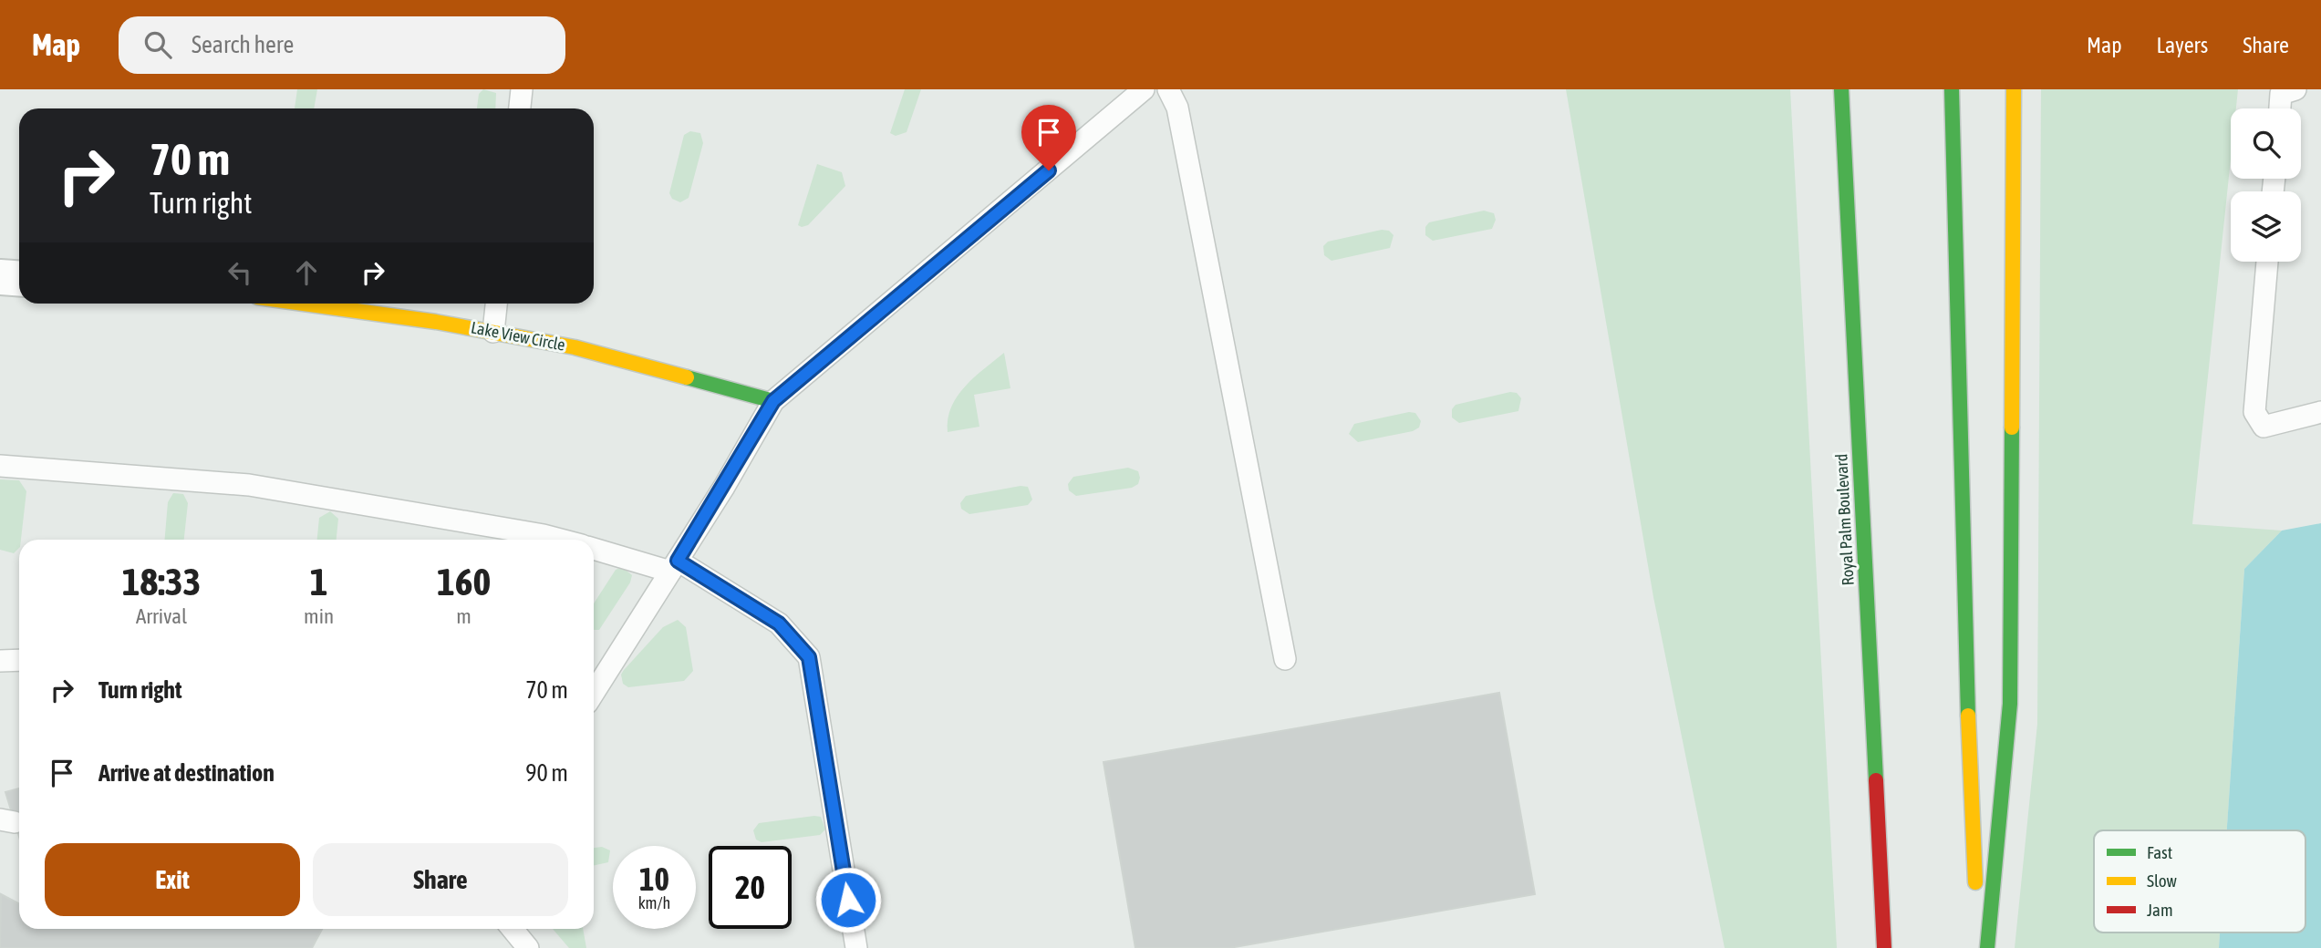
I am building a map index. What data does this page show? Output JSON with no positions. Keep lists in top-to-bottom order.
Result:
{
  "streets": {
    "main road": ["Lake View Circle", "Royal Palm Boulevard"]
  },
  "legend": ["Fast", "Slow", "Jam"],
  "page": {
    "header": "Map",
    "search": "Search here",
    "nav": ["Map", "Layers", "Share"],
    "turn": ["70 m", "Turn right"],
    "eta": [
      "18:33",
      "Arrival",
      "1",
      "min",
      "160",
      "m"
    ],
    "list": [
      {
        "name": "Turn right",
        "value": "70 m"
      },
      {
        "name": "Arrive at destination",
        "value": "90 m"
      }
    ],
    "buttons": ["Exit", "Share"],
    "speed": "10 km/h",
    "limit": "20"
  }
}
